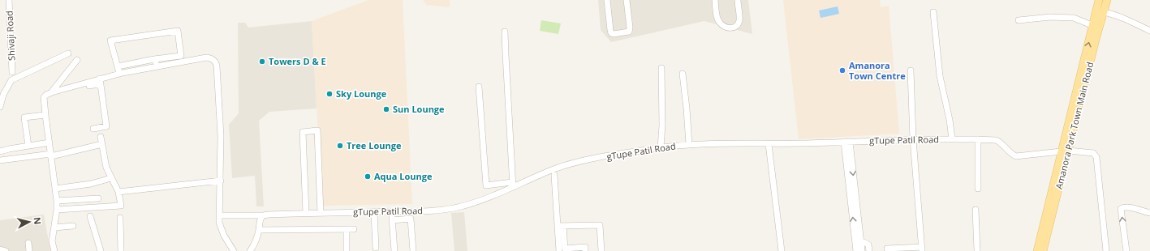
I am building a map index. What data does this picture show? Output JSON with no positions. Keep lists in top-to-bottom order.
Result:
{
  "streets": {
    "main road": ["Amanora Park Town Main Road"],
    "street": ["Shivaji Road", "gTupe Patil Road"]
  },
  "crossings": [
    ["Amanora Park Town Main Road", "gTupe Patil Road"]
  ],
  "places": [
    "Towers D & E",
    "Amanora Town Centre",
    "Sky Lounge",
    "Sun Lounge",
    "Tree Lounge",
    "Aqua Lounge"
  ],
  "north": "right"
}
